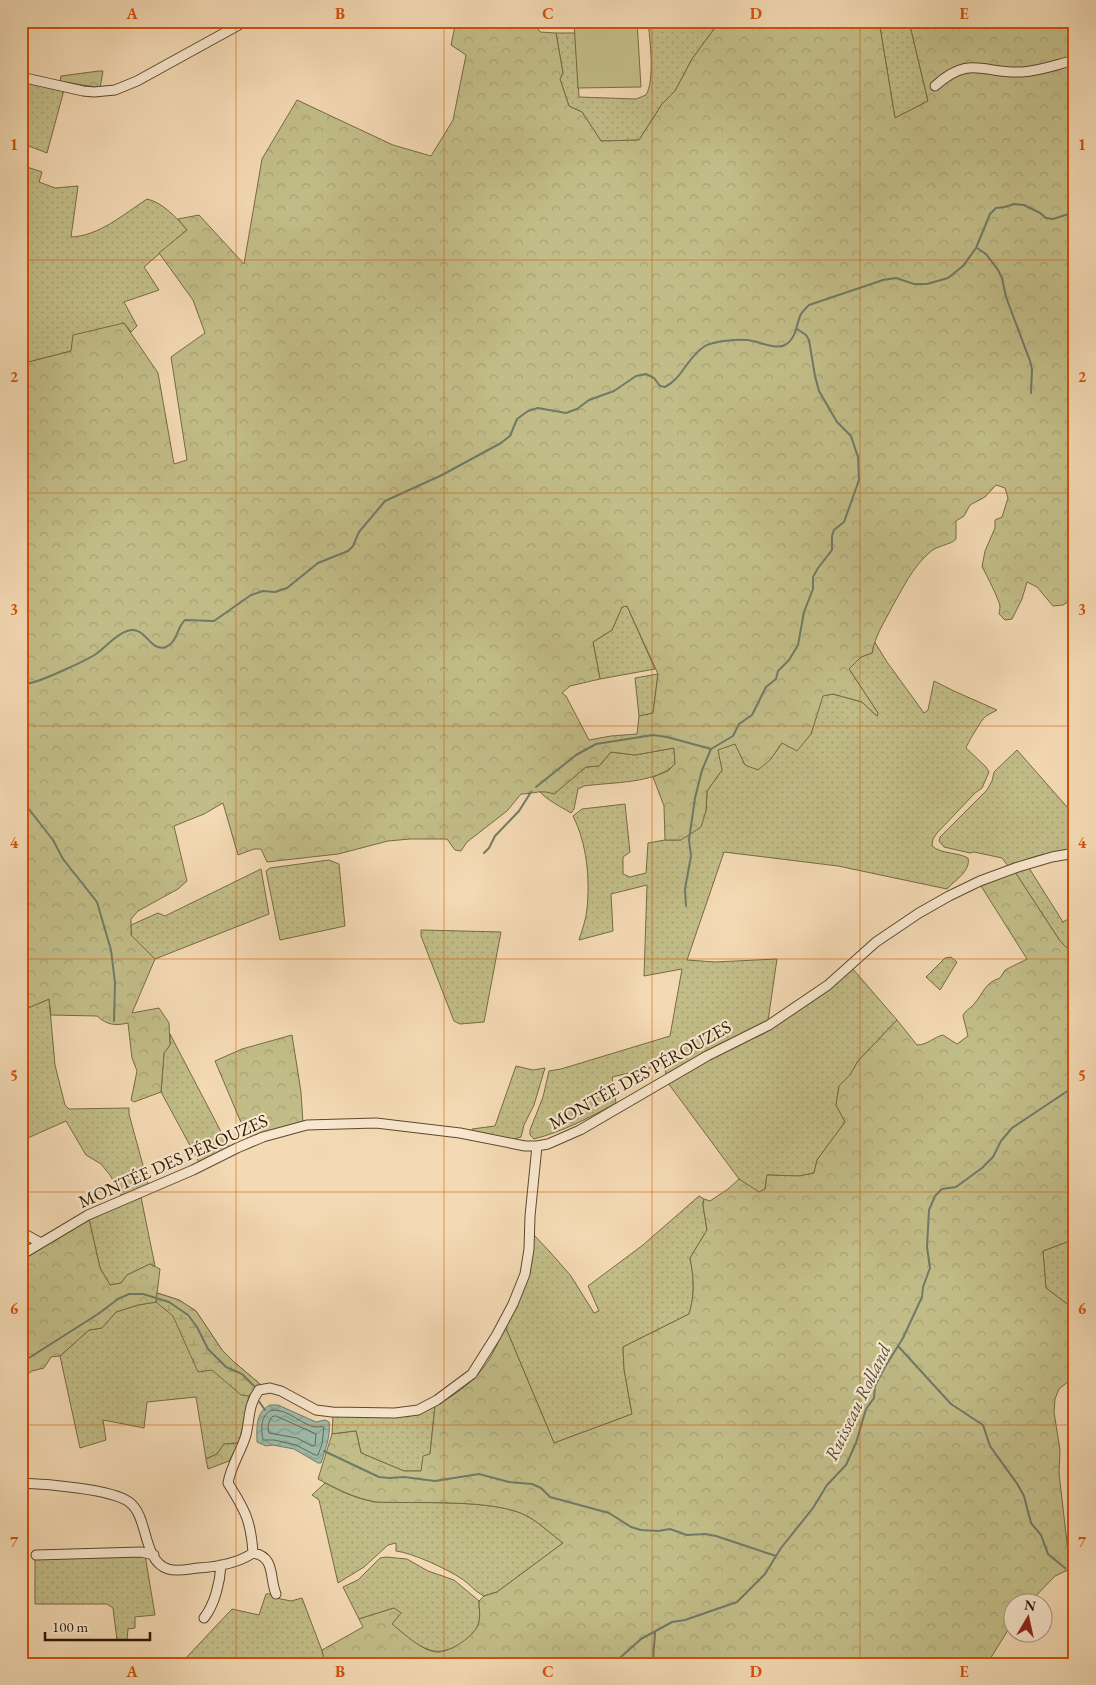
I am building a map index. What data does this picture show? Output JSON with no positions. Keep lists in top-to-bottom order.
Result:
{
  "streets": {
    "street": ["MONTÉE DES PÉROUZES"]
  },
  "water": ["Ruisseau Rolland"],
  "scale_bar": "100 m",
  "north": "top",
  "grid": {
    "columns": [
      "A",
      "B",
      "C",
      "D",
      "E"
    ],
    "rows": [
      "1",
      "2",
      "3",
      "4",
      "5",
      "6",
      "7"
    ]
  }
}
